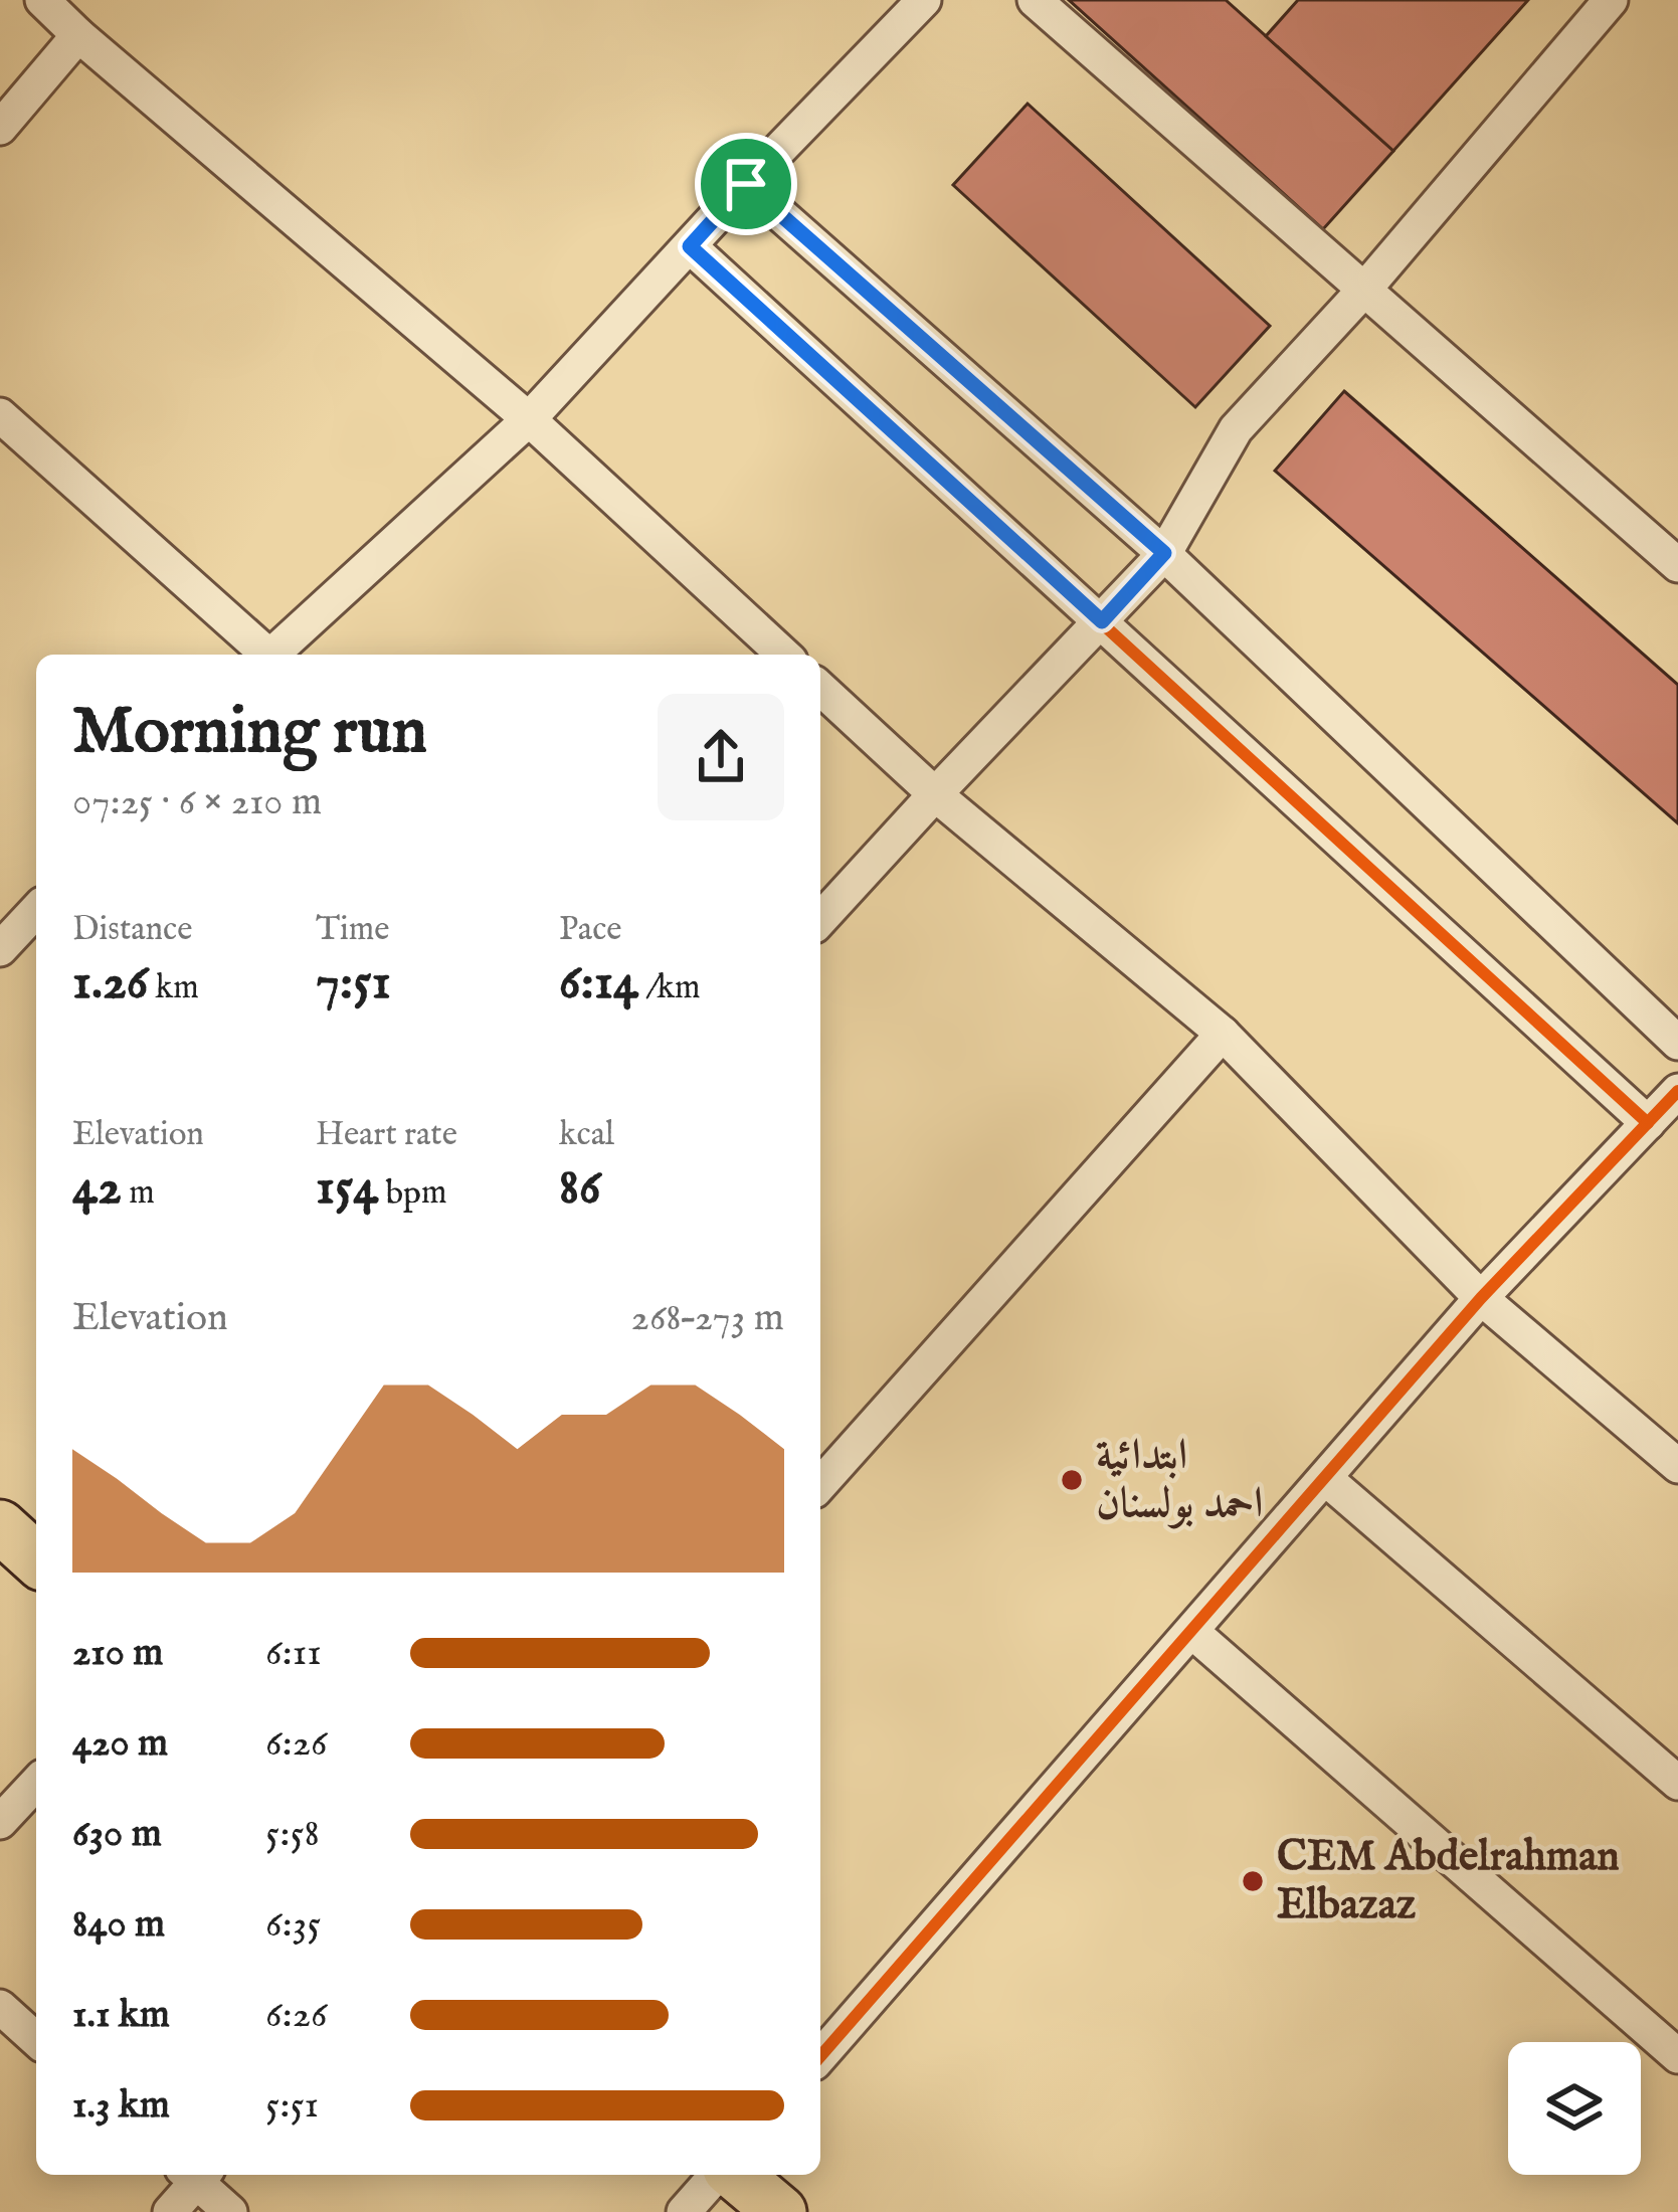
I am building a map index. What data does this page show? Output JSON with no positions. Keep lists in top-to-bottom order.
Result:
{
  "places": ["ابتدائية احمد بولسنان", "CEM Abdelrahman Elbazaz"],
  "page": {
    "heading": ["Morning run", "07:25 · 6 × 210 m"],
    "stats": [
      ["Distance", "1.26 km"],
      ["Time", "7:51"],
      ["Pace", "6:14 /km"],
      ["Elevation", "42 m"],
      ["Heart rate", "154 bpm"],
      ["kcal", "86"]
    ],
    "chart": ["Elevation", "268–273 m"],
    "list": [
      {
        "name": "210 m",
        "note": "6:11"
      },
      {
        "name": "420 m",
        "note": "6:26"
      },
      {
        "name": "630 m",
        "note": "5:58"
      },
      {
        "name": "840 m",
        "note": "6:35"
      },
      {
        "name": "1.1 km",
        "note": "6:26"
      },
      {
        "name": "1.3 km",
        "note": "5:51"
      }
    ]
  }
}
